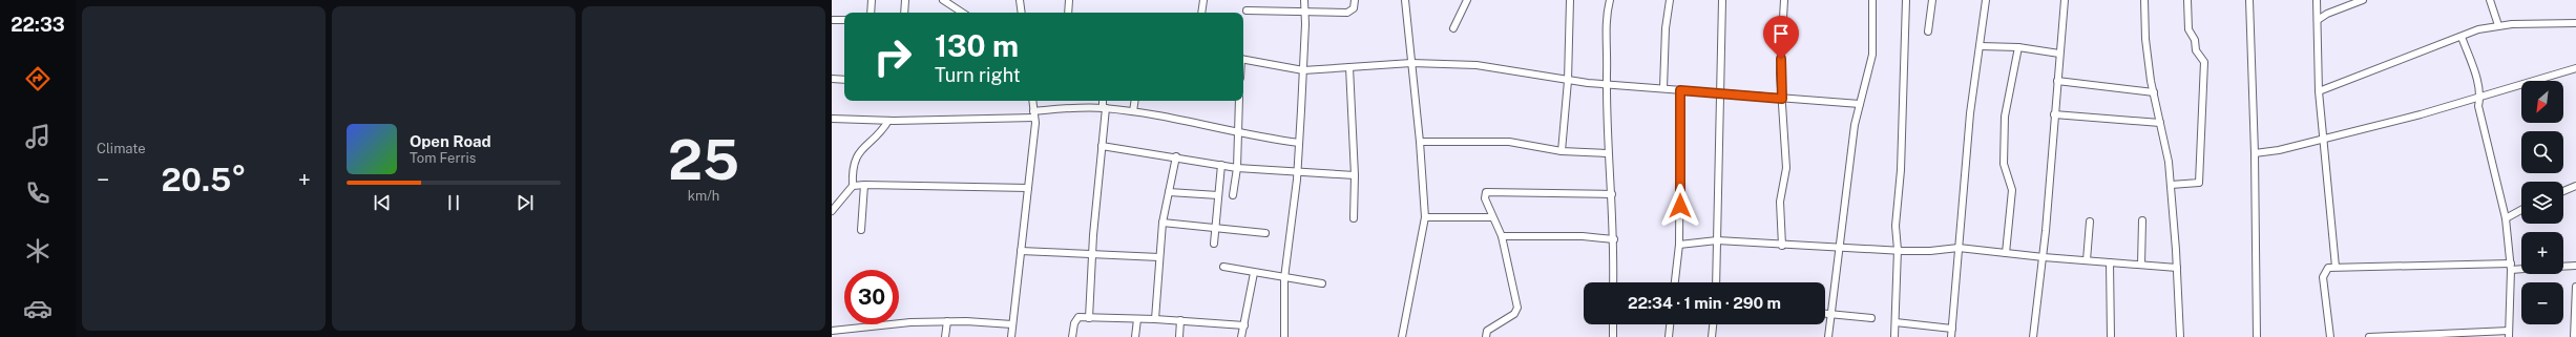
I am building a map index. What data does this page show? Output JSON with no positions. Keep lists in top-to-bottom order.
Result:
{
  "north": "bottom left",
  "page": {
    "tabs": "22:33",
    "tile": [
      "Climate",
      ["25", "km/h"]
    ],
    "turn": ["130 m", "Turn right"],
    "map_buttons": ["+", "−"],
    "song": ["Open Road", "Tom Ferris"],
    "heat": ["−", "20.5°", "+"],
    "limit": "30",
    "trip": "22:34 · 1 min · 290 m"
  }
}
